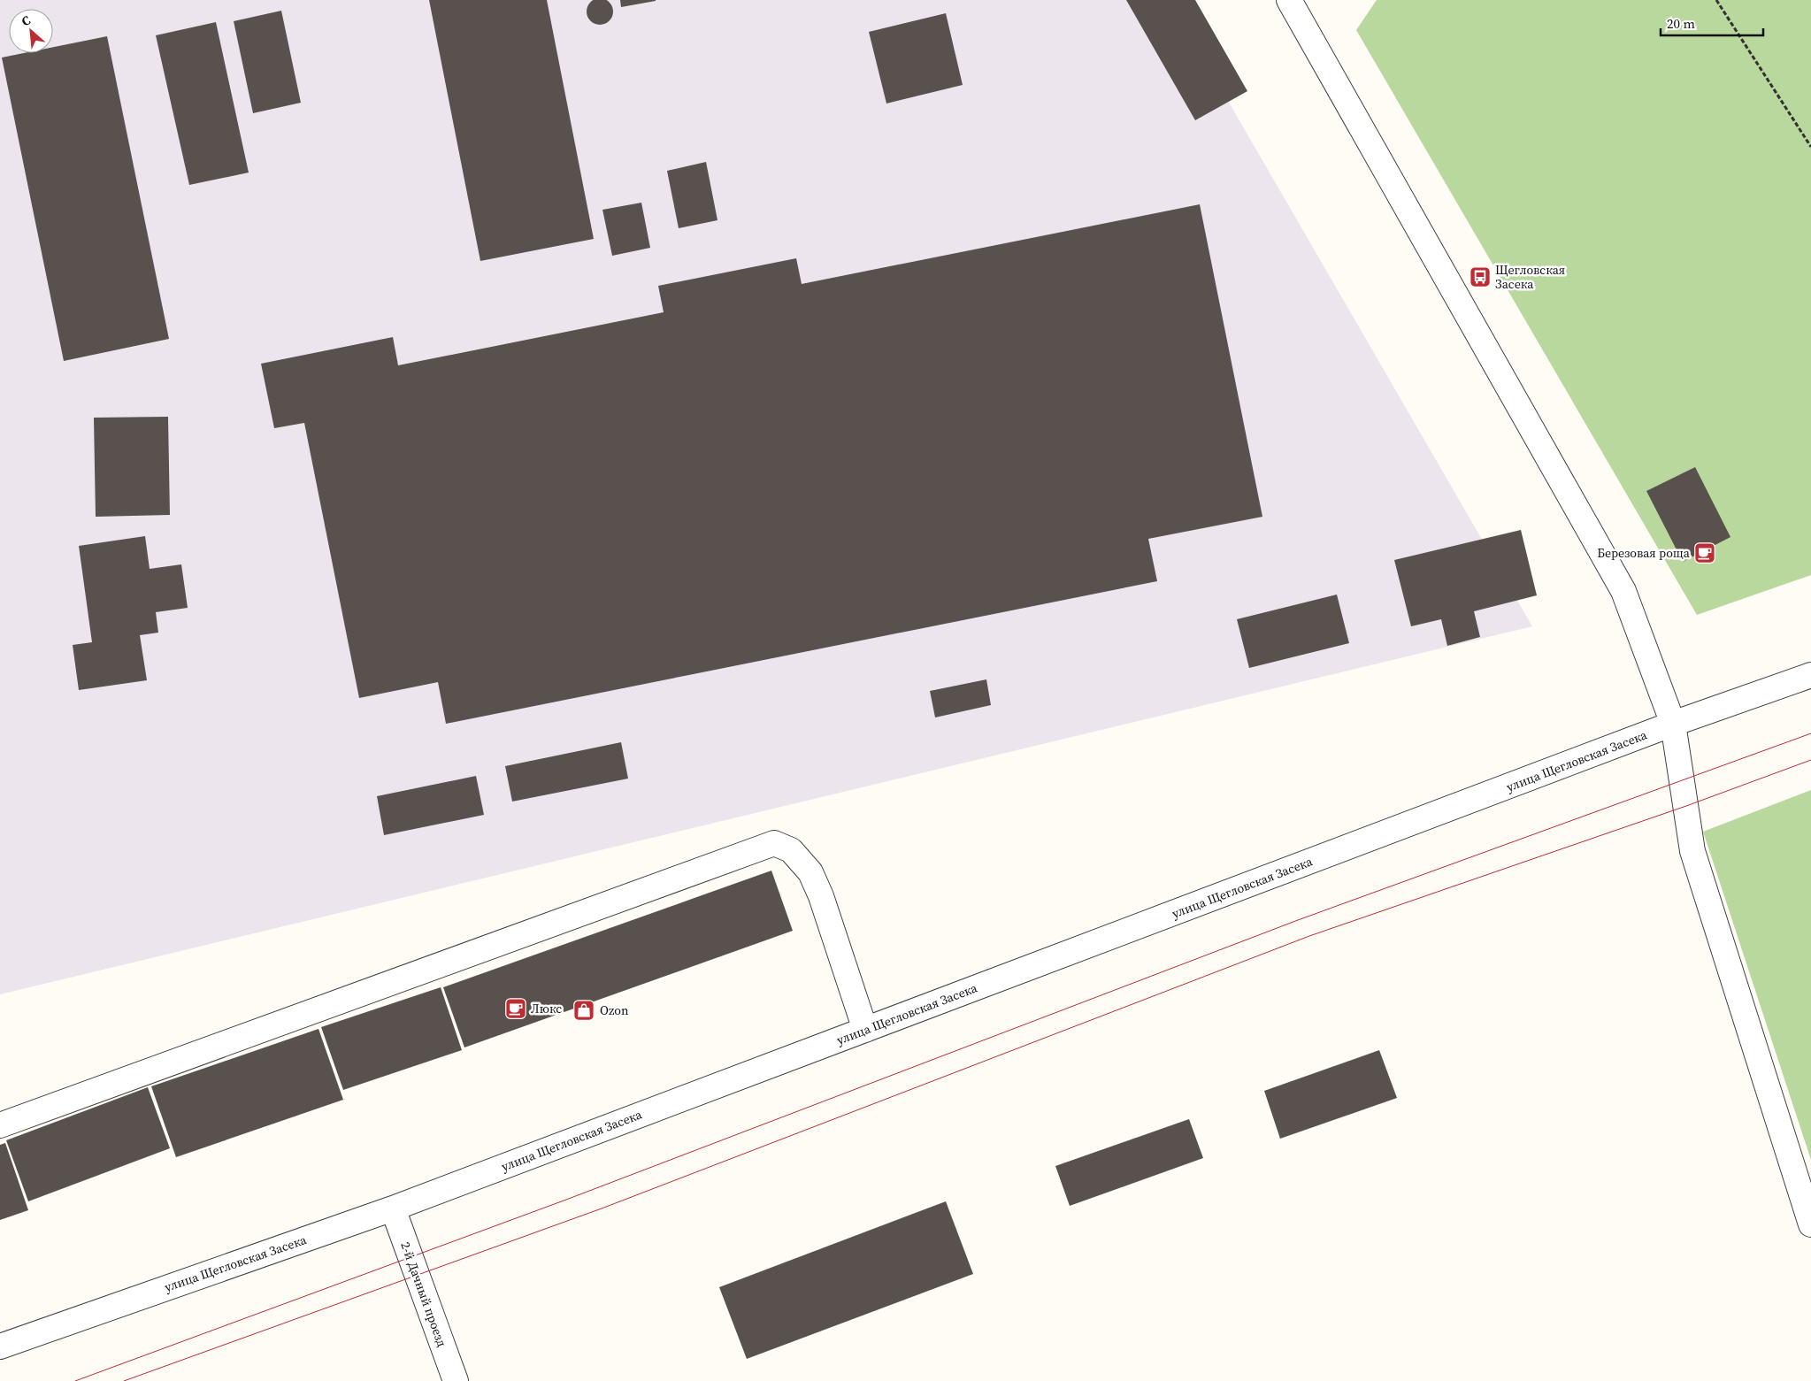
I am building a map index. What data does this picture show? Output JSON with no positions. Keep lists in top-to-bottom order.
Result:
{
  "streets": {
    "street": ["улица Щегловская Засека", "2-й Дачный проезд"]
  },
  "crossings": [
    ["улица Щегловская Засека", "2-й Дачный проезд"]
  ],
  "places": {
    "bus stop": ["Щегловская Засека"],
    "cafe": ["Березовая роща", "Люкс"],
    "shop": ["Ozon"]
  },
  "scale_bar": "20 m",
  "north": "top left"
}
